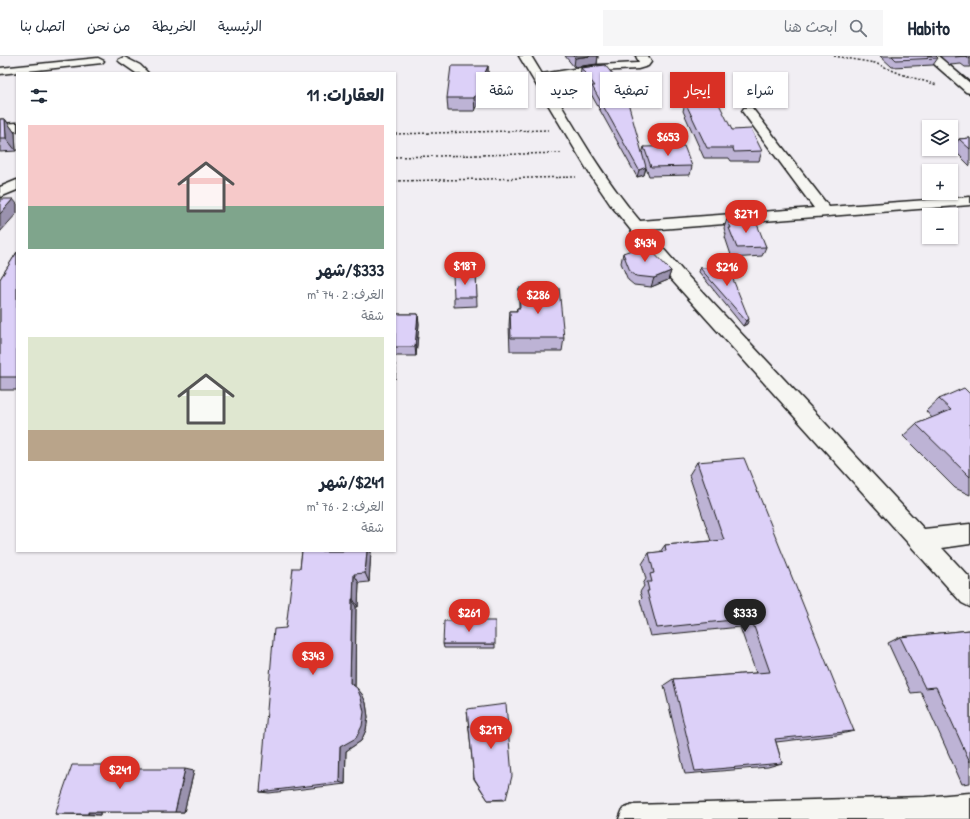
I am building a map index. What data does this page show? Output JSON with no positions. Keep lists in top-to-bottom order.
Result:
{
  "page": {
    "header": "Habito",
    "search": "ابحث هنا",
    "nav": [
      "الرئيسية",
      "الخريطة",
      "من نحن",
      "اتصل بنا"
    ],
    "chip": [
      "شراء",
      "إيجار",
      "تصفية",
      "جديد",
      "شقة"
    ],
    "heading": "العقارات: 11",
    "map_buttons": ["+", "−"],
    "list": [
      {
        "name": "$333/شهر",
        "note": "الغرف: 2 · 74 m² · شقة"
      },
      {
        "name": "$241/شهر",
        "note": "الغرف: 2 · 76 m² · شقة"
      }
    ],
    "price": [
      "$653",
      "$271",
      "$434",
      "$187",
      "$216",
      "$286",
      "$261",
      "$333",
      "$343",
      "$217",
      "$241"
    ]
  }
}
